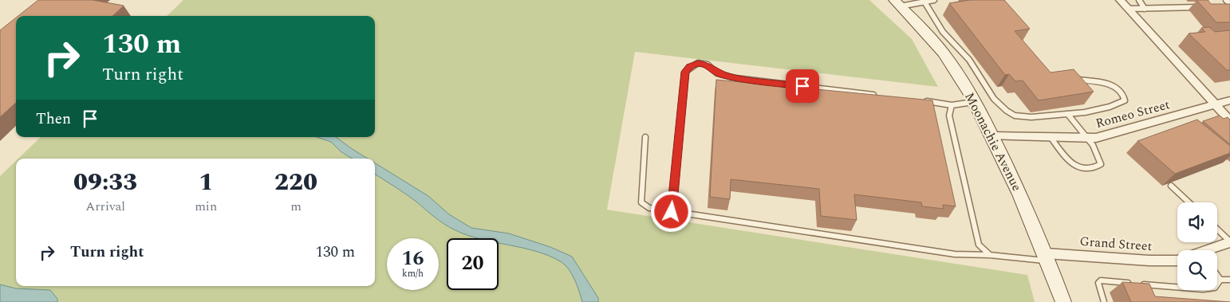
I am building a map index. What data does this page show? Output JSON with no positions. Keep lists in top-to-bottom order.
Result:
{
  "streets": {
    "main road": ["Moonachie Avenue"],
    "street": ["Romeo Street", "Grand Street"]
  },
  "crossings": [
    ["Romeo Street", "Moonachie Avenue"],
    ["Moonachie Avenue", "Grand Street"]
  ],
  "page": {
    "turn": ["130 m", "Turn right"],
    "then": "Then",
    "eta": [
      "09:33",
      "Arrival",
      "1",
      "min",
      "220",
      "m"
    ],
    "list": [
      {
        "name": "Turn right",
        "value": "130 m"
      }
    ],
    "speed": "16 km/h",
    "limit": "20"
  }
}
